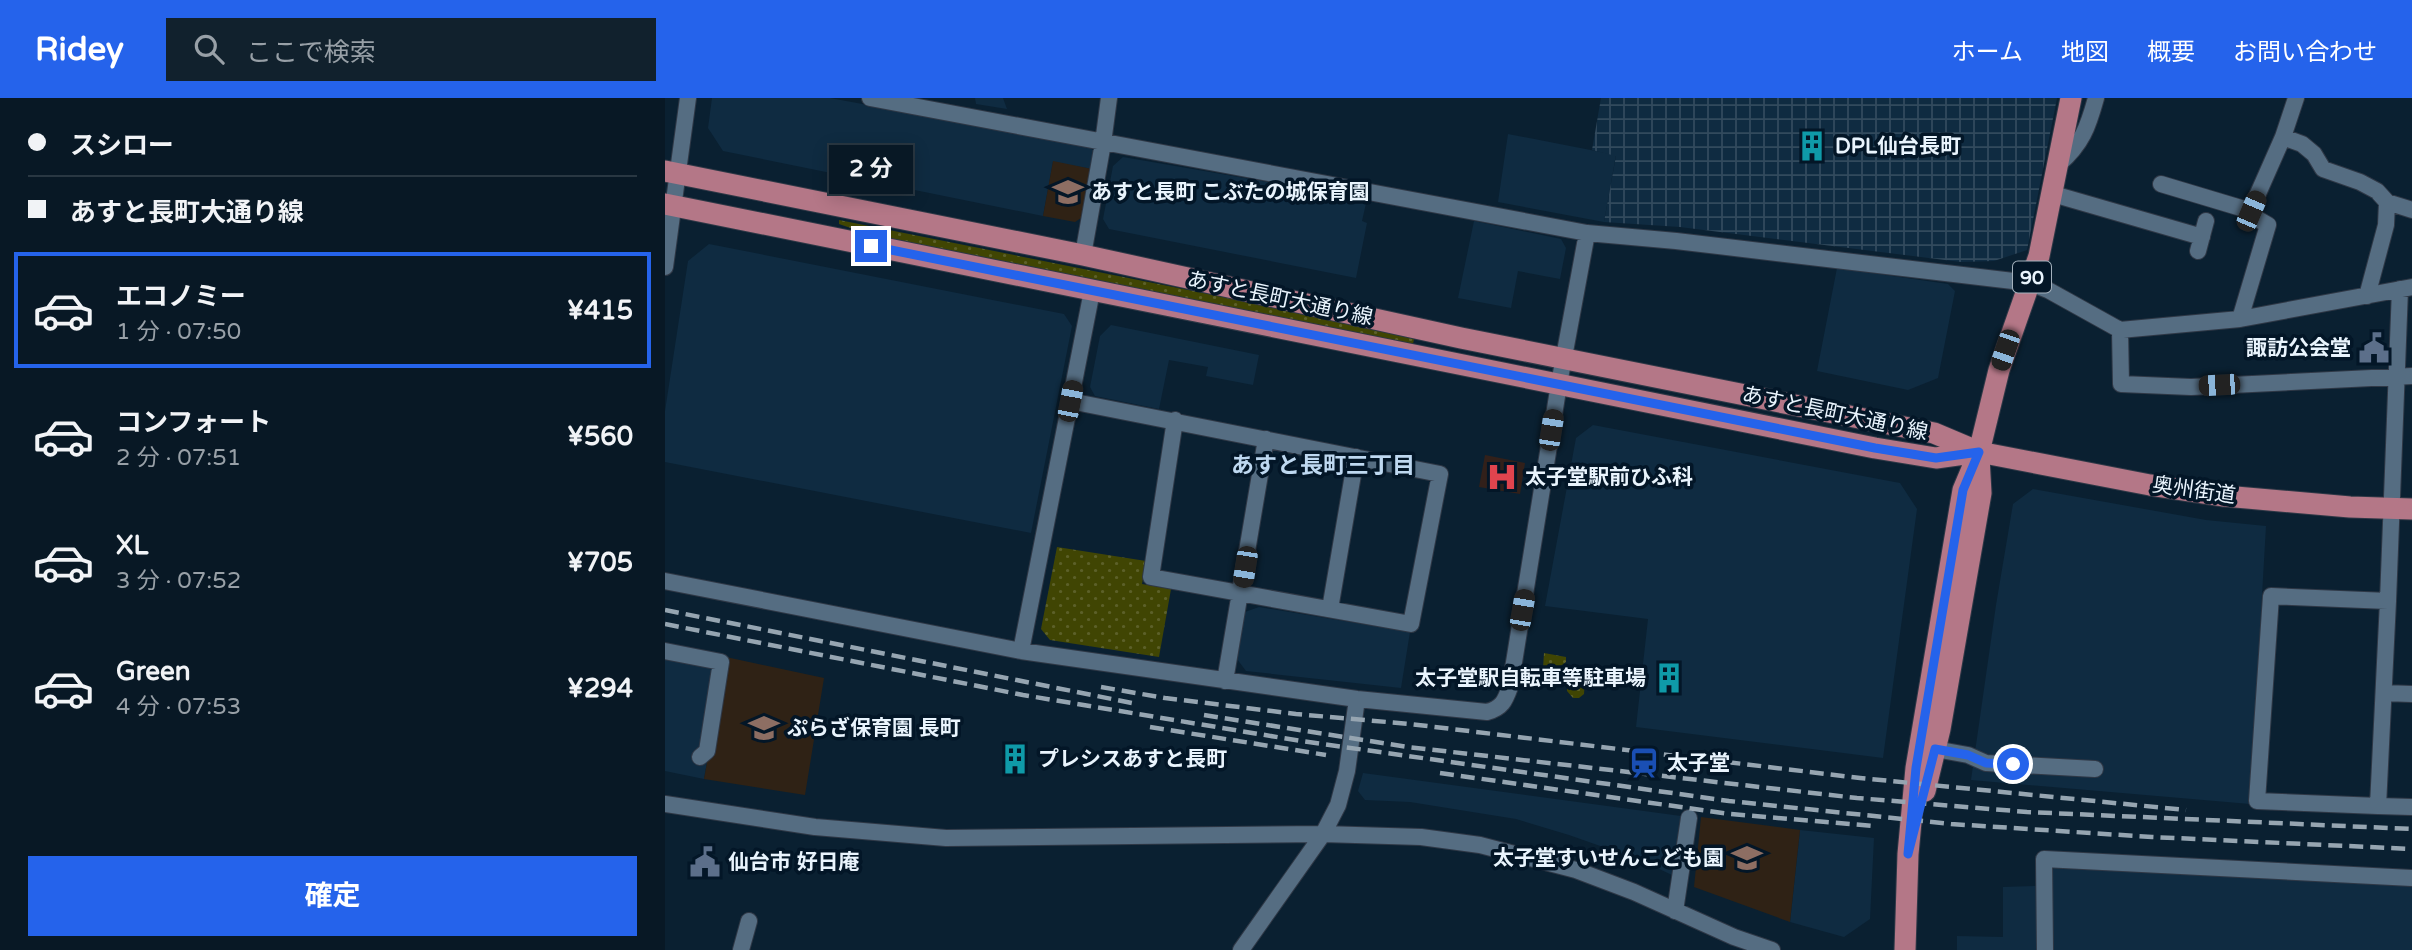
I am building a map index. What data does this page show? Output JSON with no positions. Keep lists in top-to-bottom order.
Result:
{
  "streets": {
    "main road": ["90", "あすと長町大通り線", "奥州街道"]
  },
  "crossings": [
    ["90", "あすと長町大通り線"],
    ["90", "奥州街道"],
    ["あすと長町大通り線", "奥州街道"]
  ],
  "districts": ["あすと長町三丁目"],
  "places": {
    "building": ["DPL仙台長町", "太子堂駅自転車等駐車場", "プレシスあすと長町"],
    "school or university": ["あすと長町 こぶたの城保育園", "ぷらざ保育園 長町", "太子堂すいせんこども園"],
    "public building": ["諏訪公会堂", "仙台市 好日庵"],
    "hospital": ["太子堂駅前ひふ科"],
    "station": ["太子堂"]
  },
  "page": {
    "header": "Ridey",
    "search": "ここで検索",
    "nav": [
      "ホーム",
      "地図",
      "概要",
      "お問い合わせ"
    ],
    "banner": ["スシロー", "あすと長町大通り線"],
    "bubble": "2 分",
    "list": [
      {
        "name": "エコノミー",
        "note": "1 分 · 07:50",
        "value": "¥415"
      },
      {
        "name": "コンフォート",
        "note": "2 分 · 07:51",
        "value": "¥560"
      },
      {
        "name": "XL",
        "note": "3 分 · 07:52",
        "value": "¥705"
      },
      {
        "name": "Green",
        "note": "4 分 · 07:53",
        "value": "¥294"
      }
    ],
    "buttons": "確定"
  }
}
